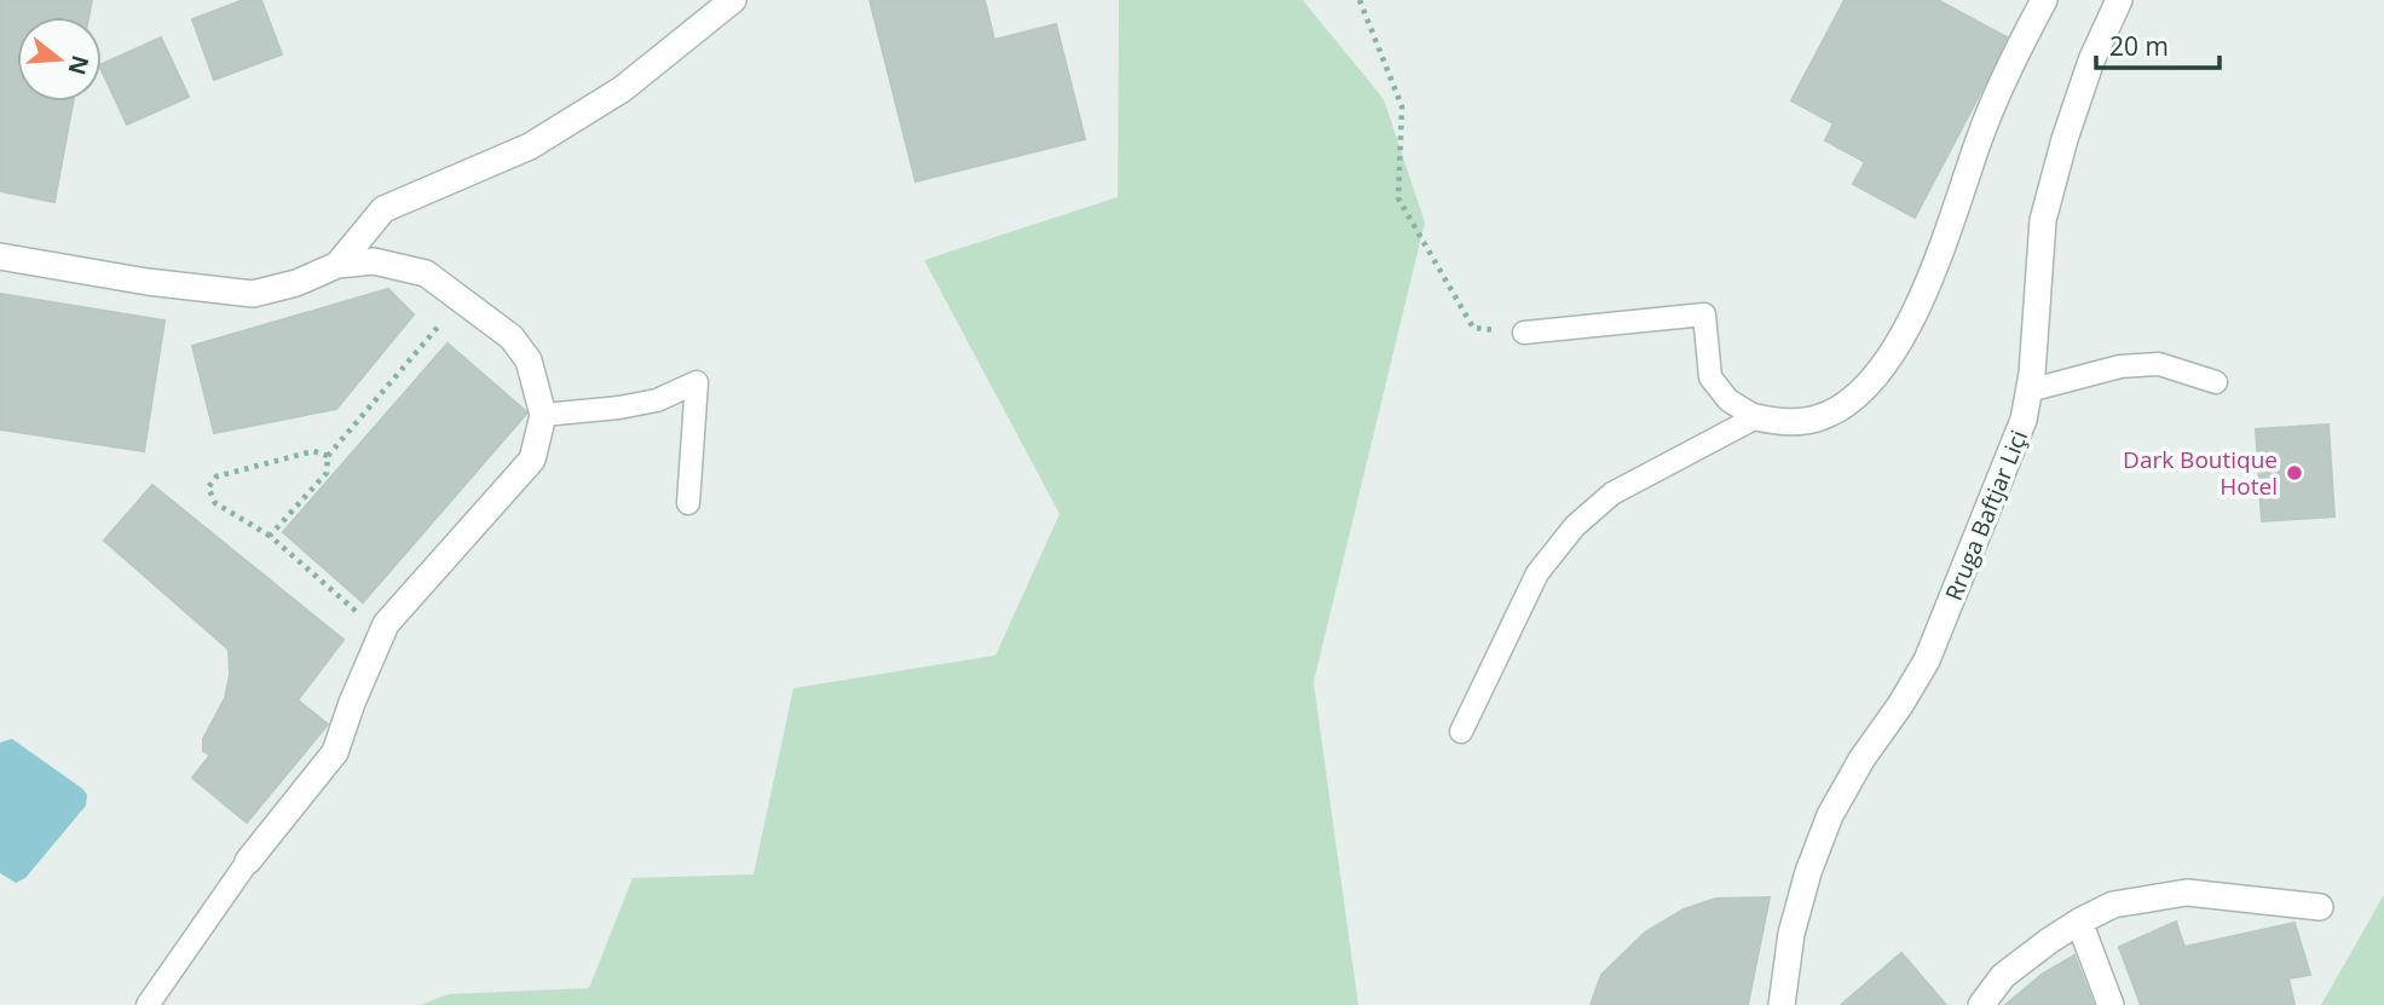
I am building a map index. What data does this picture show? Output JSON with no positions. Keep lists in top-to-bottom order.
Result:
{
  "streets": {
    "street": ["Rruga Baftjar Liçi"]
  },
  "places": ["Dark Boutique Hotel"],
  "scale_bar": "20 m",
  "north": "right"
}
